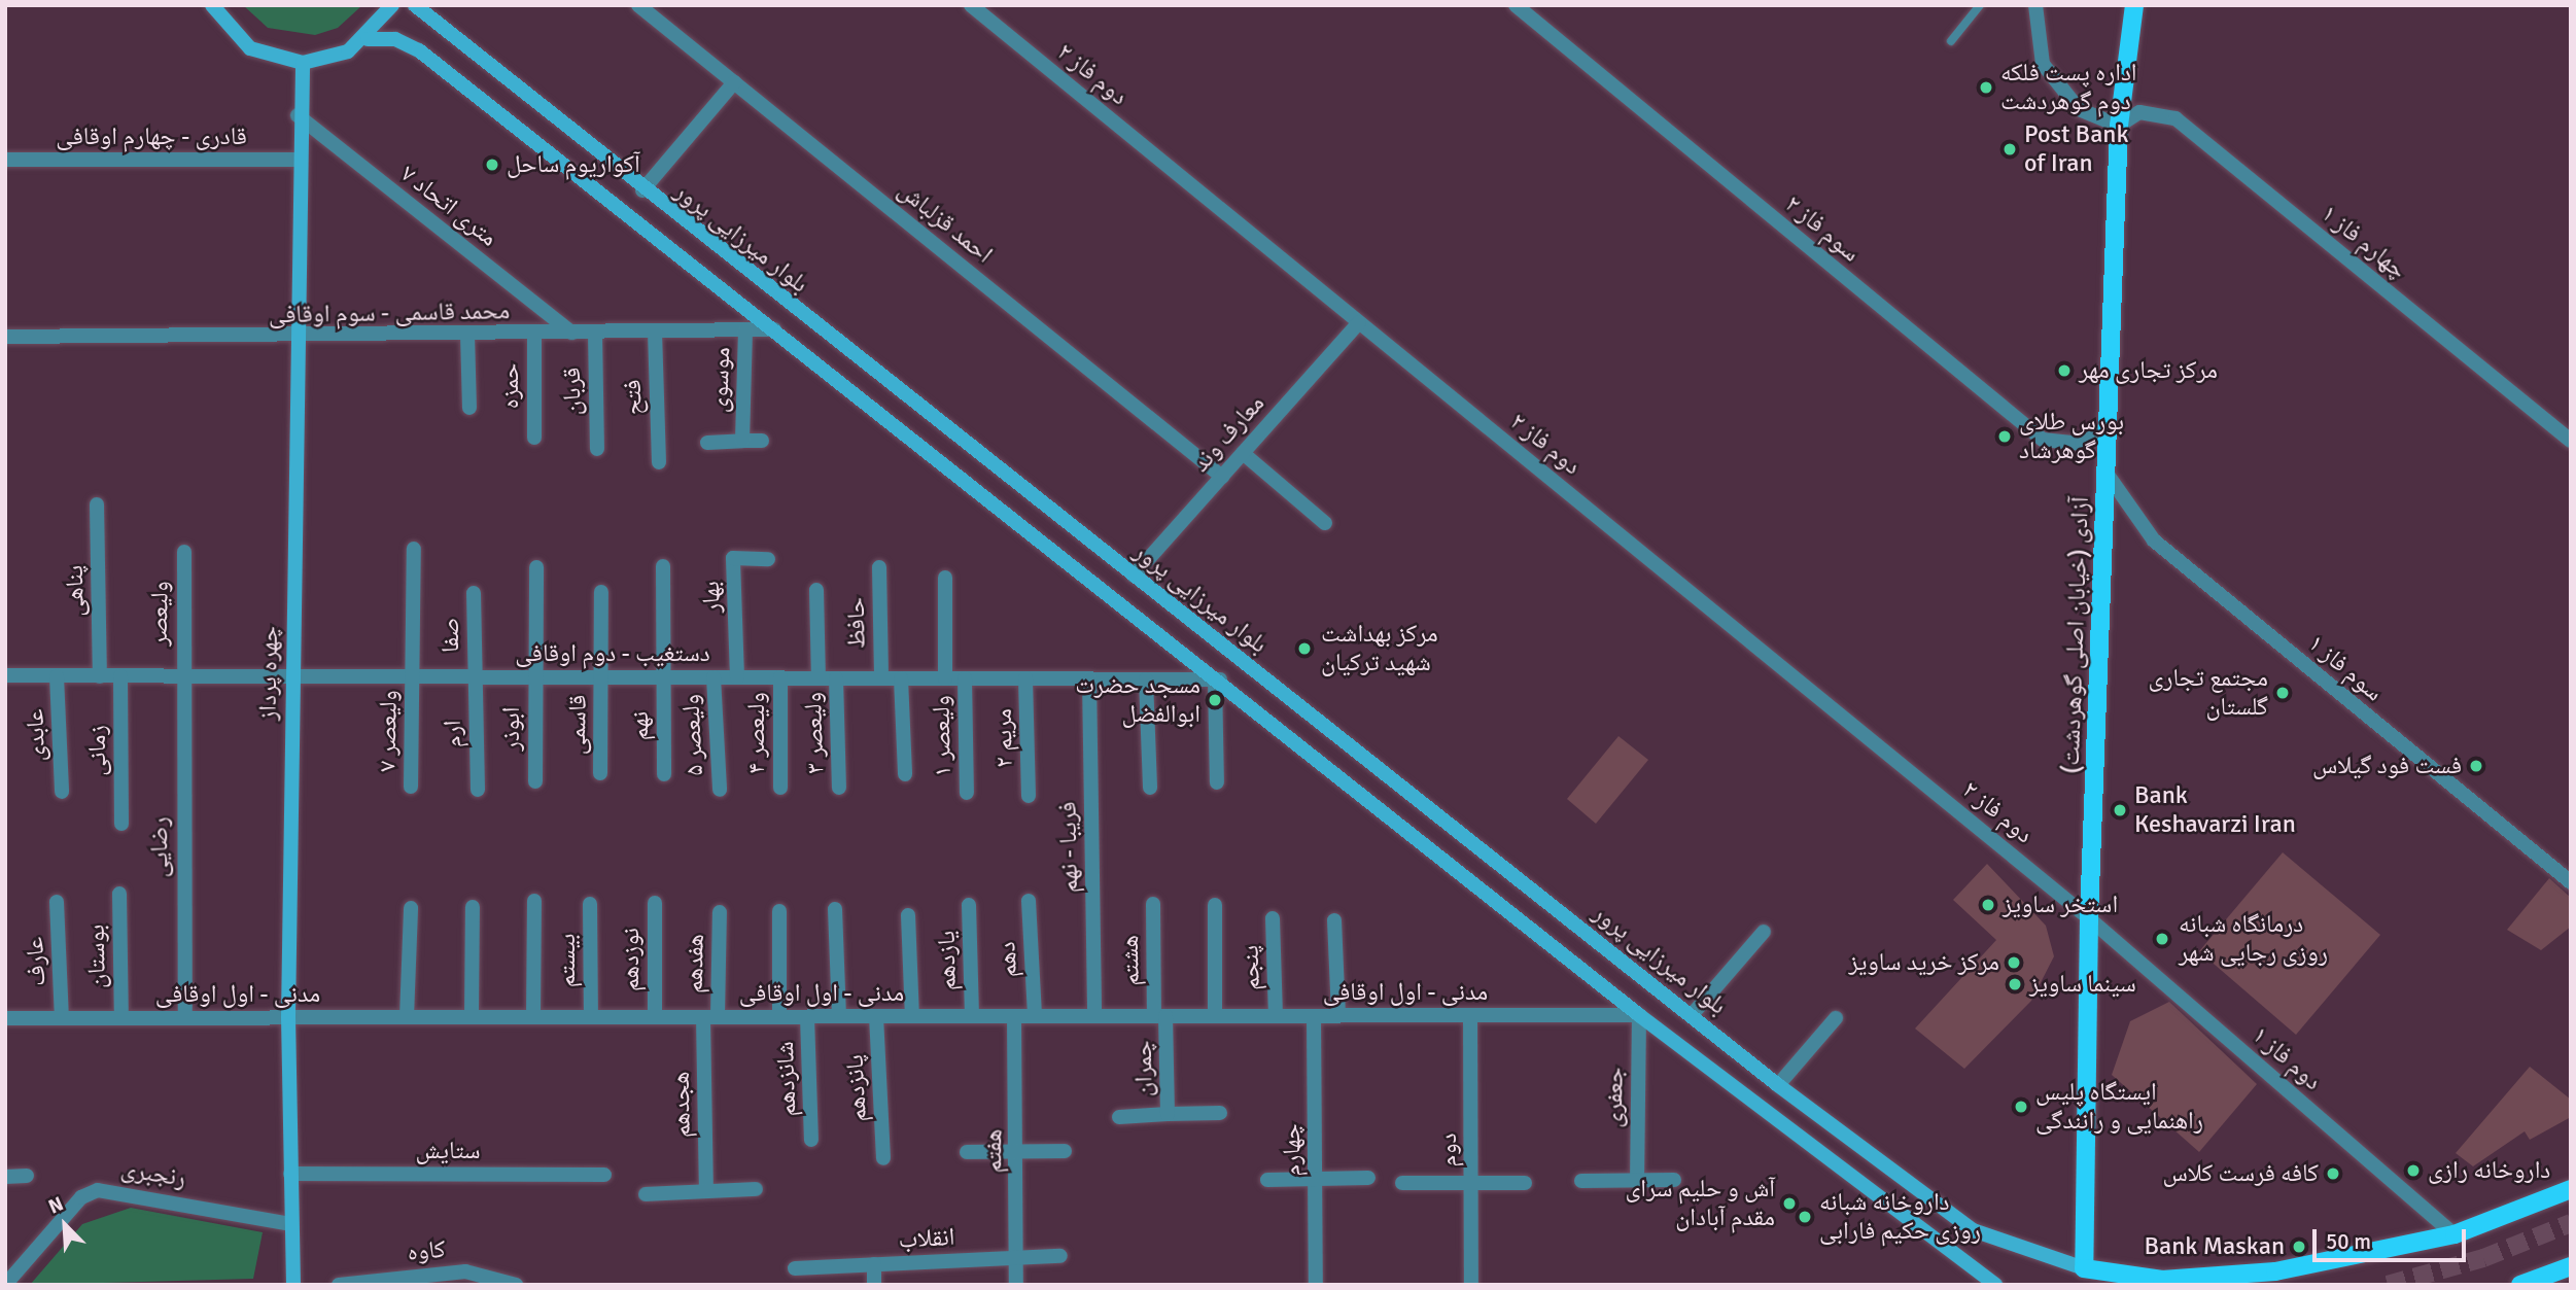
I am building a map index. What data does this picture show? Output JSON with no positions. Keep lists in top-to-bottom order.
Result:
{
  "streets": {
    "main road": ["بلوار میرزایی پرور", "آزادی (خیابان اصلی گوهردشت)", "چهره پرداز"],
    "street": [
      "دوم فاز ۲",
      "قادری - چهارم اوقافی",
      "۷ متری اتحاد",
      "احمد قزلباش",
      "سوم فاز ۲",
      "چهارم فاز ۱",
      "محمد قاسمی - سوم اوقافی",
      "موسوی",
      "حمزه",
      "قربان",
      "فتح",
      "معارف وند",
      "پناهی",
      "بهار",
      "ولیعصر",
      "حافظ",
      "صفا",
      "دستغیب - دوم اوقافی",
      "سوم فاز ۱",
      "قاسمی",
      "نهم",
      "ابوذر",
      "ولیعصر ۷",
      "ولیعصر ۴",
      "ولیعصر ۳",
      "ارم",
      "عابدی",
      "ولیعصر ۵",
      "ولیعصر ۱",
      "مریم ۲",
      "زمانی",
      "رضایی",
      "فریبا - نهم",
      "بوستان",
      "نوزدهم",
      "دهم",
      "بیستم",
      "یازدهم",
      "هشتم",
      "عارف",
      "هفدهم",
      "پنجم",
      "مدنی - اول اوقافی",
      "دوم فاز ۱",
      "چمران",
      "شانزدهم",
      "پانزدهم",
      "جعفری",
      "هجدهم",
      "چهارم",
      "دوم",
      "ستایش",
      "هفتم",
      "رنجبری",
      "انقلاب",
      "کاوه"
    ]
  },
  "crossings": [
    ["دوم فاز ۲", "معارف وند"],
    ["دوم فاز ۲", "آزادی (خیابان اصلی گوهردشت)"],
    ["دوم فاز ۲", "دوم فاز ۱"],
    ["قادری - چهارم اوقافی", "چهره پرداز"],
    ["۷ متری اتحاد", "محمد قاسمی - سوم اوقافی"],
    ["۷ متری اتحاد", "چهره پرداز"],
    ["احمد قزلباش", "معارف وند"],
    ["سوم فاز ۲", "آزادی (خیابان اصلی گوهردشت)"],
    ["بلوار میرزایی پرور", "محمد قاسمی - سوم اوقافی"],
    ["بلوار میرزایی پرور", "معارف وند"],
    ["بلوار میرزایی پرور", "آزادی (خیابان اصلی گوهردشت)"],
    ["بلوار میرزایی پرور", "دستغیب - دوم اوقافی"],
    ["بلوار میرزایی پرور", "مدنی - اول اوقافی"],
    ["بلوار میرزایی پرور", "جعفری"],
    ["چهارم فاز ۱", "آزادی (خیابان اصلی گوهردشت)"],
    ["محمد قاسمی - سوم اوقافی", "موسوی"],
    ["محمد قاسمی - سوم اوقافی", "حمزه"],
    ["محمد قاسمی - سوم اوقافی", "قربان"],
    ["محمد قاسمی - سوم اوقافی", "فتح"],
    ["محمد قاسمی - سوم اوقافی", "چهره پرداز"],
    ["پناهی", "دستغیب - دوم اوقافی"],
    ["بهار", "دستغیب - دوم اوقافی"],
    ["ولیعصر", "دستغیب - دوم اوقافی"],
    ["ولیعصر", "رضایی"],
    ["حافظ", "دستغیب - دوم اوقافی"],
    ["صفا", "دستغیب - دوم اوقافی"],
    ["صفا", "ارم"],
    ["آزادی (خیابان اصلی گوهردشت)", "سوم فاز ۱"],
    ["آزادی (خیابان اصلی گوهردشت)", "دوم فاز ۱"],
    ["دستغیب - دوم اوقافی", "چهره پرداز"],
    ["دستغیب - دوم اوقافی", "قاسمی"],
    ["دستغیب - دوم اوقافی", "نهم"],
    ["دستغیب - دوم اوقافی", "ابوذر"],
    ["دستغیب - دوم اوقافی", "ولیعصر ۷"],
    ["دستغیب - دوم اوقافی", "ولیعصر ۴"],
    ["دستغیب - دوم اوقافی", "ولیعصر ۳"],
    ["دستغیب - دوم اوقافی", "ارم"],
    ["دستغیب - دوم اوقافی", "عابدی"],
    ["دستغیب - دوم اوقافی", "ولیعصر ۵"],
    ["دستغیب - دوم اوقافی", "ولیعصر ۱"],
    ["دستغیب - دوم اوقافی", "مریم ۲"],
    ["دستغیب - دوم اوقافی", "زمانی"],
    ["دستغیب - دوم اوقافی", "رضایی"],
    ["دستغیب - دوم اوقافی", "فریبا - نهم"],
    ["چهره پرداز", "مدنی - اول اوقافی"],
    ["چهره پرداز", "ستایش"],
    ["چهره پرداز", "رنجبری"],
    ["رضایی", "مدنی - اول اوقافی"],
    ["فریبا - نهم", "مدنی - اول اوقافی"],
    ["بوستان", "مدنی - اول اوقافی"],
    ["نوزدهم", "مدنی - اول اوقافی"],
    ["دهم", "مدنی - اول اوقافی"],
    ["بیستم", "مدنی - اول اوقافی"],
    ["یازدهم", "مدنی - اول اوقافی"],
    ["هشتم", "مدنی - اول اوقافی"],
    ["هشتم", "چمران"],
    ["عارف", "مدنی - اول اوقافی"],
    ["هفدهم", "مدنی - اول اوقافی"],
    ["هفدهم", "هجدهم"],
    ["پنجم", "مدنی - اول اوقافی"],
    ["مدنی - اول اوقافی", "چمران"],
    ["مدنی - اول اوقافی", "شانزدهم"],
    ["مدنی - اول اوقافی", "پانزدهم"],
    ["مدنی - اول اوقافی", "جعفری"],
    ["مدنی - اول اوقافی", "هجدهم"],
    ["مدنی - اول اوقافی", "چهارم"],
    ["مدنی - اول اوقافی", "دوم"],
    ["مدنی - اول اوقافی", "هفتم"],
    ["هفتم", "انقلاب"]
  ],
  "places": [
    "اداره پست فلکه دوم گوهردشت",
    "Post Bank of Iran",
    "آکواریوم ساحل",
    "مرکز تجاری مهر",
    "بورس طلای گوهرشاد",
    "مرکز بهداشت شهید ترکیان",
    "مجتمع تجاری گلستان",
    "مسجد حضرت ابوالفضل",
    "فست فود گیلاس",
    "Bank Keshavarzi Iran",
    "استخر ساویز",
    "درمانگاه شبانه روزی رجایی شهر",
    "مرکز خرید ساویز",
    "سینما ساویز",
    "ایستگاه پلیس راهنمایی و رانندگی",
    "داروخانه رازی",
    "کافه فرست کلاس",
    "آش و حلیم سرای مقدم آبادان",
    "داروخانه شبانه روزی حکیم فارابی",
    "Bank Maskan"
  ],
  "scale_bar": "50 m",
  "north": "top left"
}
